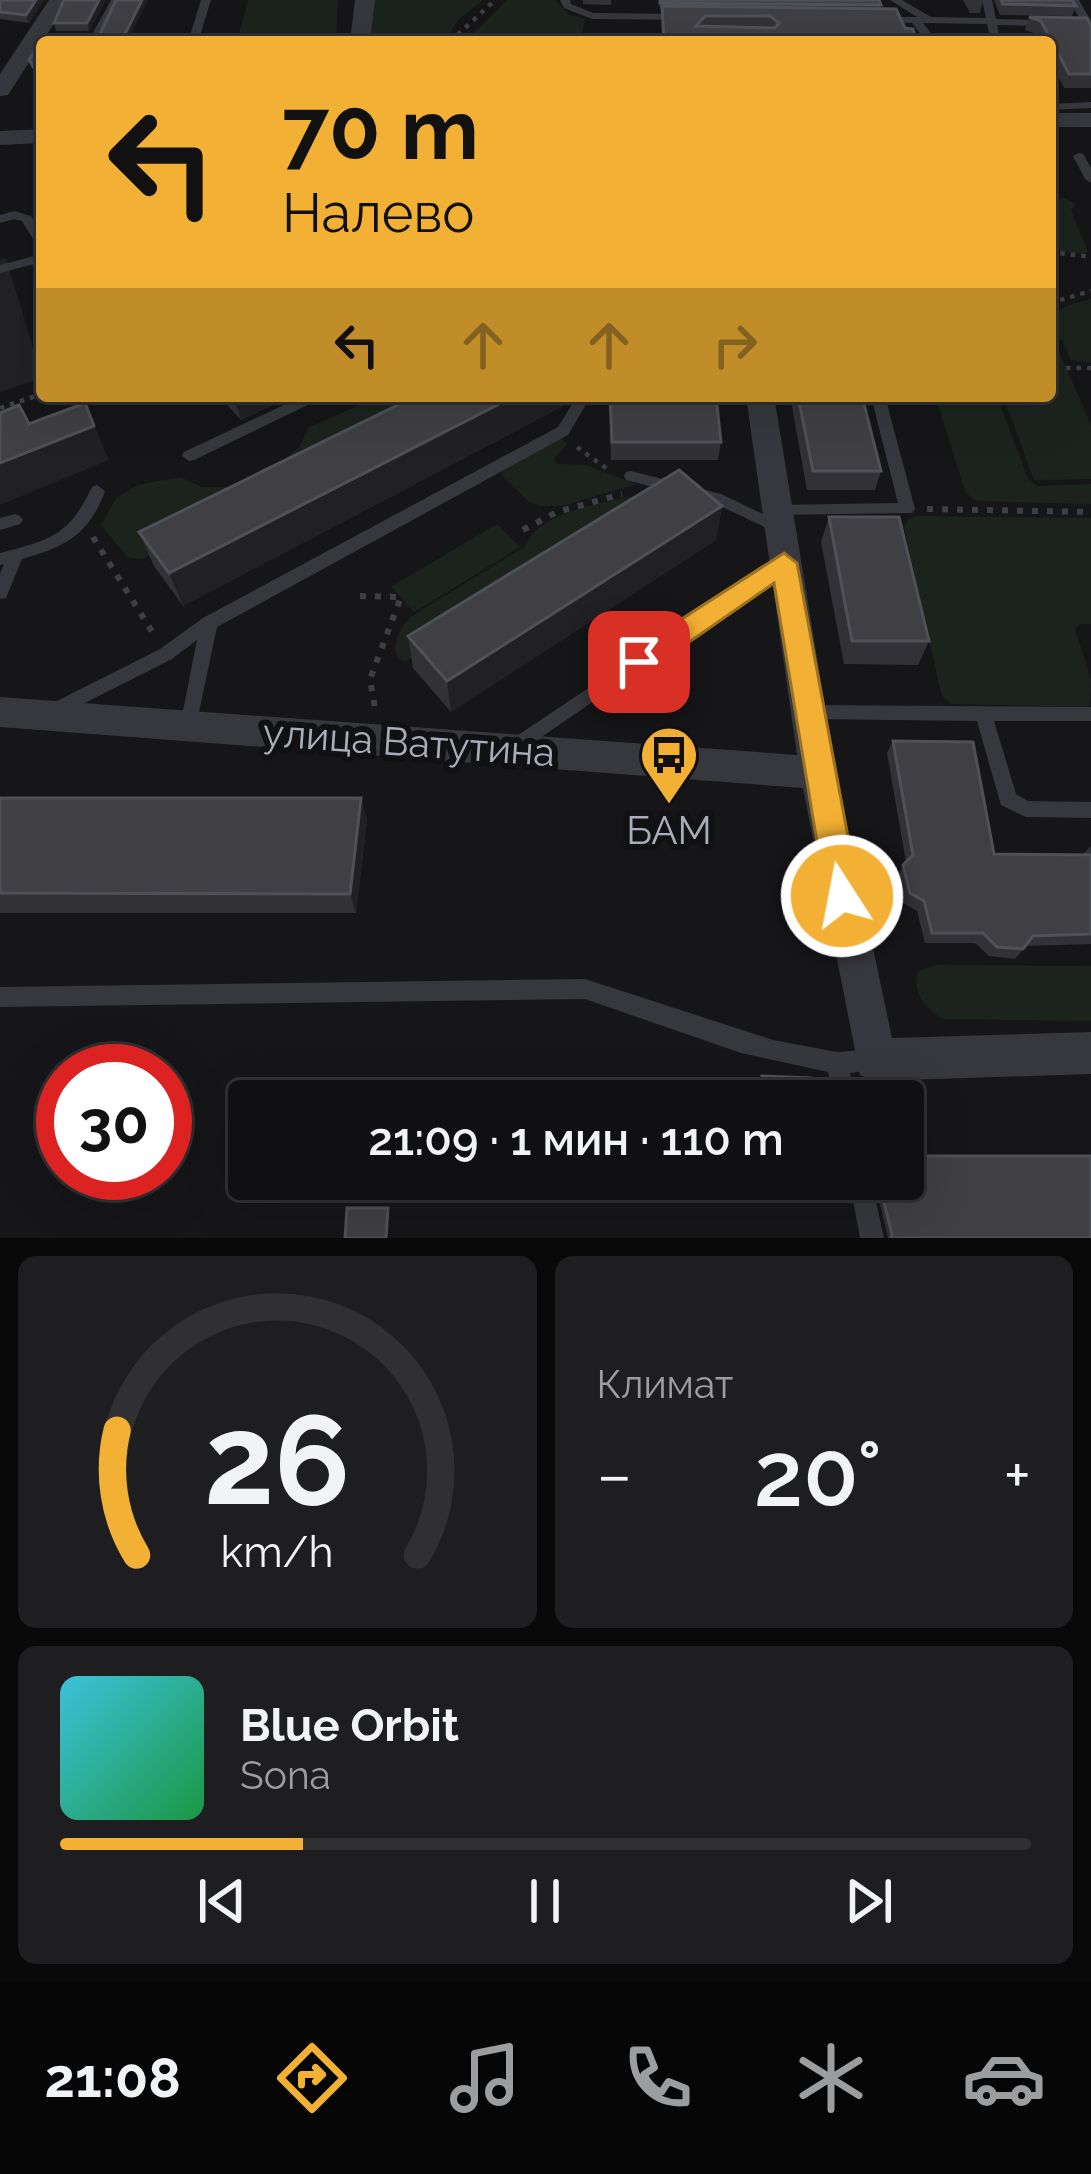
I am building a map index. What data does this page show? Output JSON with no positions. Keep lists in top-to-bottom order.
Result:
{
  "streets": {
    "street": ["улица Ватутина"]
  },
  "places": {
    "bus stop": ["БАМ"]
  },
  "page": {
    "turn": ["70 m", "Налево"],
    "limit": "30",
    "trip": "21:09 · 1 мин · 110 m",
    "tile": "Климат",
    "heat": ["−", "20°", "+"],
    "song": ["Blue Orbit", "Sona"],
    "tabs": "21:08",
    "gauge": ["26", "km/h"]
  }
}
